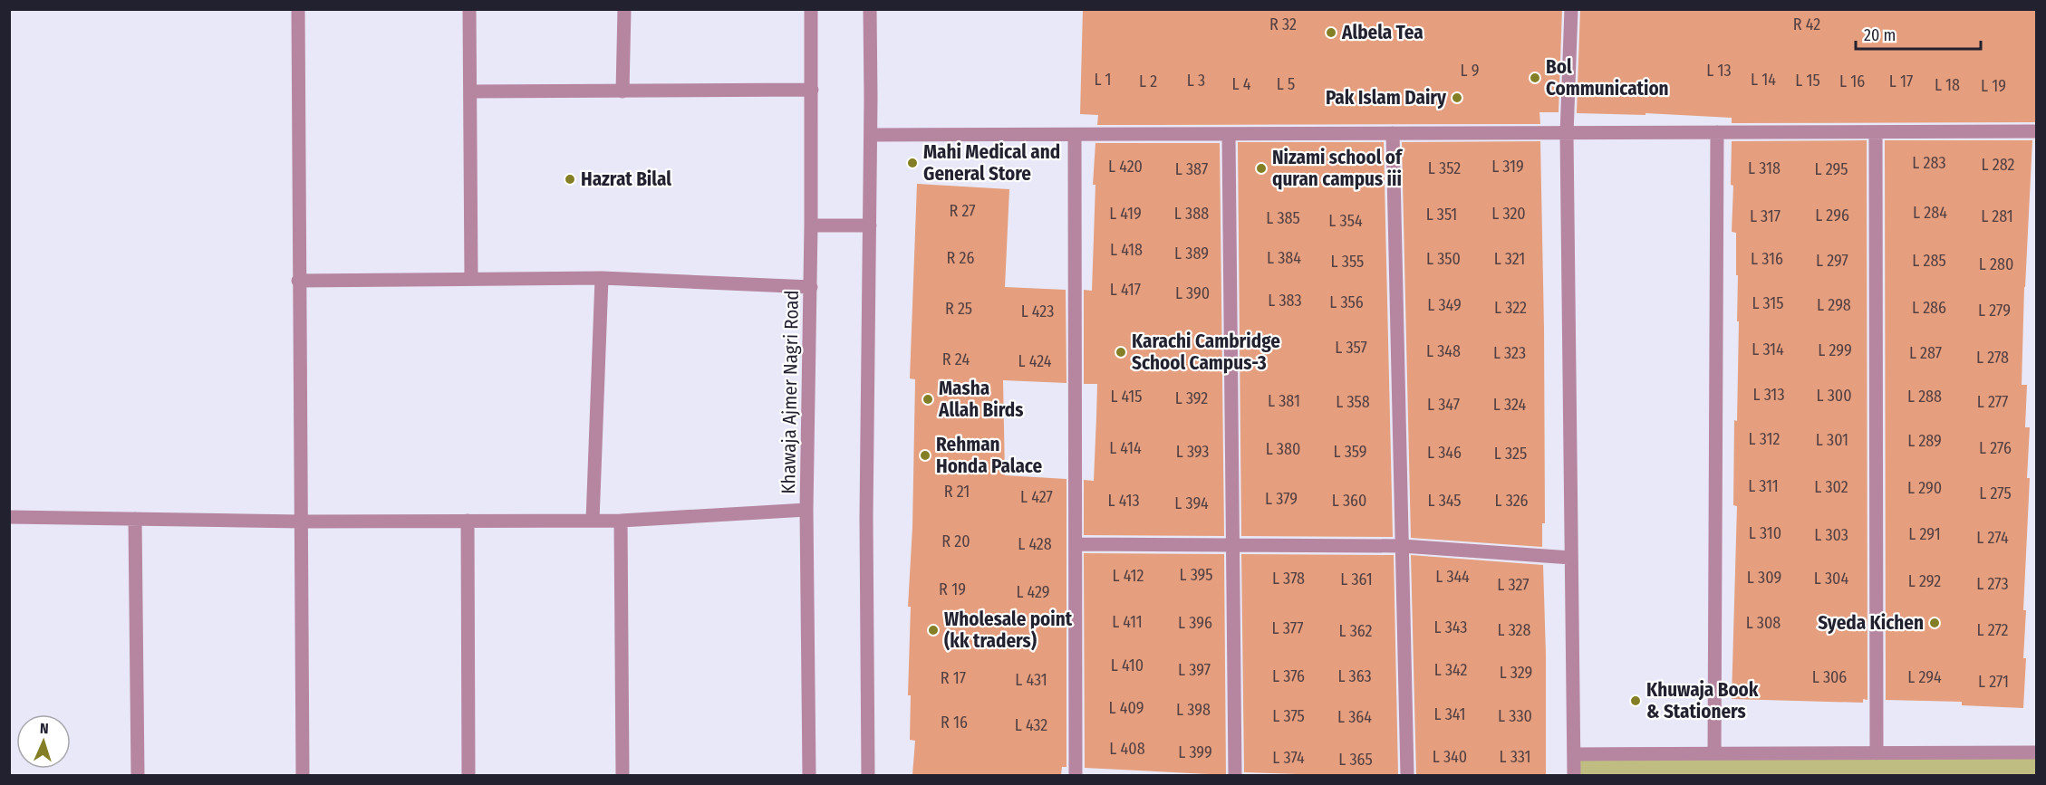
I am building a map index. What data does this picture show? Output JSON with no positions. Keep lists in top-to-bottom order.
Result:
{
  "streets": {
    "street": ["Khawaja Ajmer Nagri Road"]
  },
  "places": [
    "Albela Tea",
    "Bol Communication",
    "Pak Islam Dairy",
    "Mahi Medical and General Store",
    "Nizami school of quran campus iii",
    "Hazrat Bilal",
    "Karachi Cambridge School Campus-3",
    "Masha Allah Birds",
    "Rehman Honda Palace",
    "Syeda Kichen",
    "Wholesale point (kk traders)",
    "Khuwaja Book & Stationers"
  ],
  "house_numbers": [
    "R 32",
    "R 42",
    "L 9",
    "L 13",
    "L 1",
    "L 14",
    "L 3",
    "L 15",
    "L 2",
    "L 16",
    "L 17",
    "L 4",
    "L 5",
    "L 18",
    "L 19",
    "L 283",
    "L 282",
    "L 420",
    "L 319",
    "L 352",
    "L 318",
    "L 387",
    "L 295",
    "R 27",
    "L 284",
    "L 419",
    "L 388",
    "L 320",
    "L 351",
    "L 296",
    "L 317",
    "L 281",
    "L 385",
    "L 354",
    "L 418",
    "L 389",
    "R 26",
    "L 384",
    "L 350",
    "L 321",
    "L 316",
    "L 297",
    "L 285",
    "L 355",
    "L 280",
    "L 417",
    "L 390",
    "L 383",
    "L 356",
    "L 315",
    "L 349",
    "L 298",
    "L 322",
    "L 286",
    "R 25",
    "L 279",
    "L 423",
    "L 357",
    "L 314",
    "L 299",
    "L 348",
    "L 323",
    "L 287",
    "L 278",
    "R 24",
    "L 424",
    "L 313",
    "L 300",
    "L 415",
    "L 288",
    "L 392",
    "L 381",
    "L 358",
    "L 277",
    "L 347",
    "L 324",
    "L 312",
    "L 301",
    "L 289",
    "L 414",
    "L 276",
    "L 380",
    "L 393",
    "L 359",
    "L 346",
    "L 325",
    "L 311",
    "L 302",
    "L 290",
    "R 21",
    "L 275",
    "L 427",
    "L 379",
    "L 413",
    "L 360",
    "L 345",
    "L 326",
    "L 394",
    "L 310",
    "L 291",
    "L 303",
    "L 274",
    "R 20",
    "L 428",
    "L 395",
    "L 412",
    "L 344",
    "L 309",
    "L 378",
    "L 304",
    "L 361",
    "L 292",
    "L 273",
    "L 327",
    "R 19",
    "L 429",
    "L 411",
    "L 396",
    "L 308",
    "L 343",
    "L 377",
    "L 328",
    "L 272",
    "L 362",
    "L 410",
    "L 397",
    "L 342",
    "L 329",
    "L 376",
    "L 363",
    "L 306",
    "L 294",
    "R 17",
    "L 431",
    "L 271",
    "L 409",
    "L 398",
    "L 341",
    "L 375",
    "L 330",
    "L 364",
    "R 16",
    "L 432",
    "L 408",
    "L 399",
    "L 340",
    "L 331",
    "L 374",
    "L 365"
  ],
  "scale_bar": "20 m",
  "north": "top"
}
